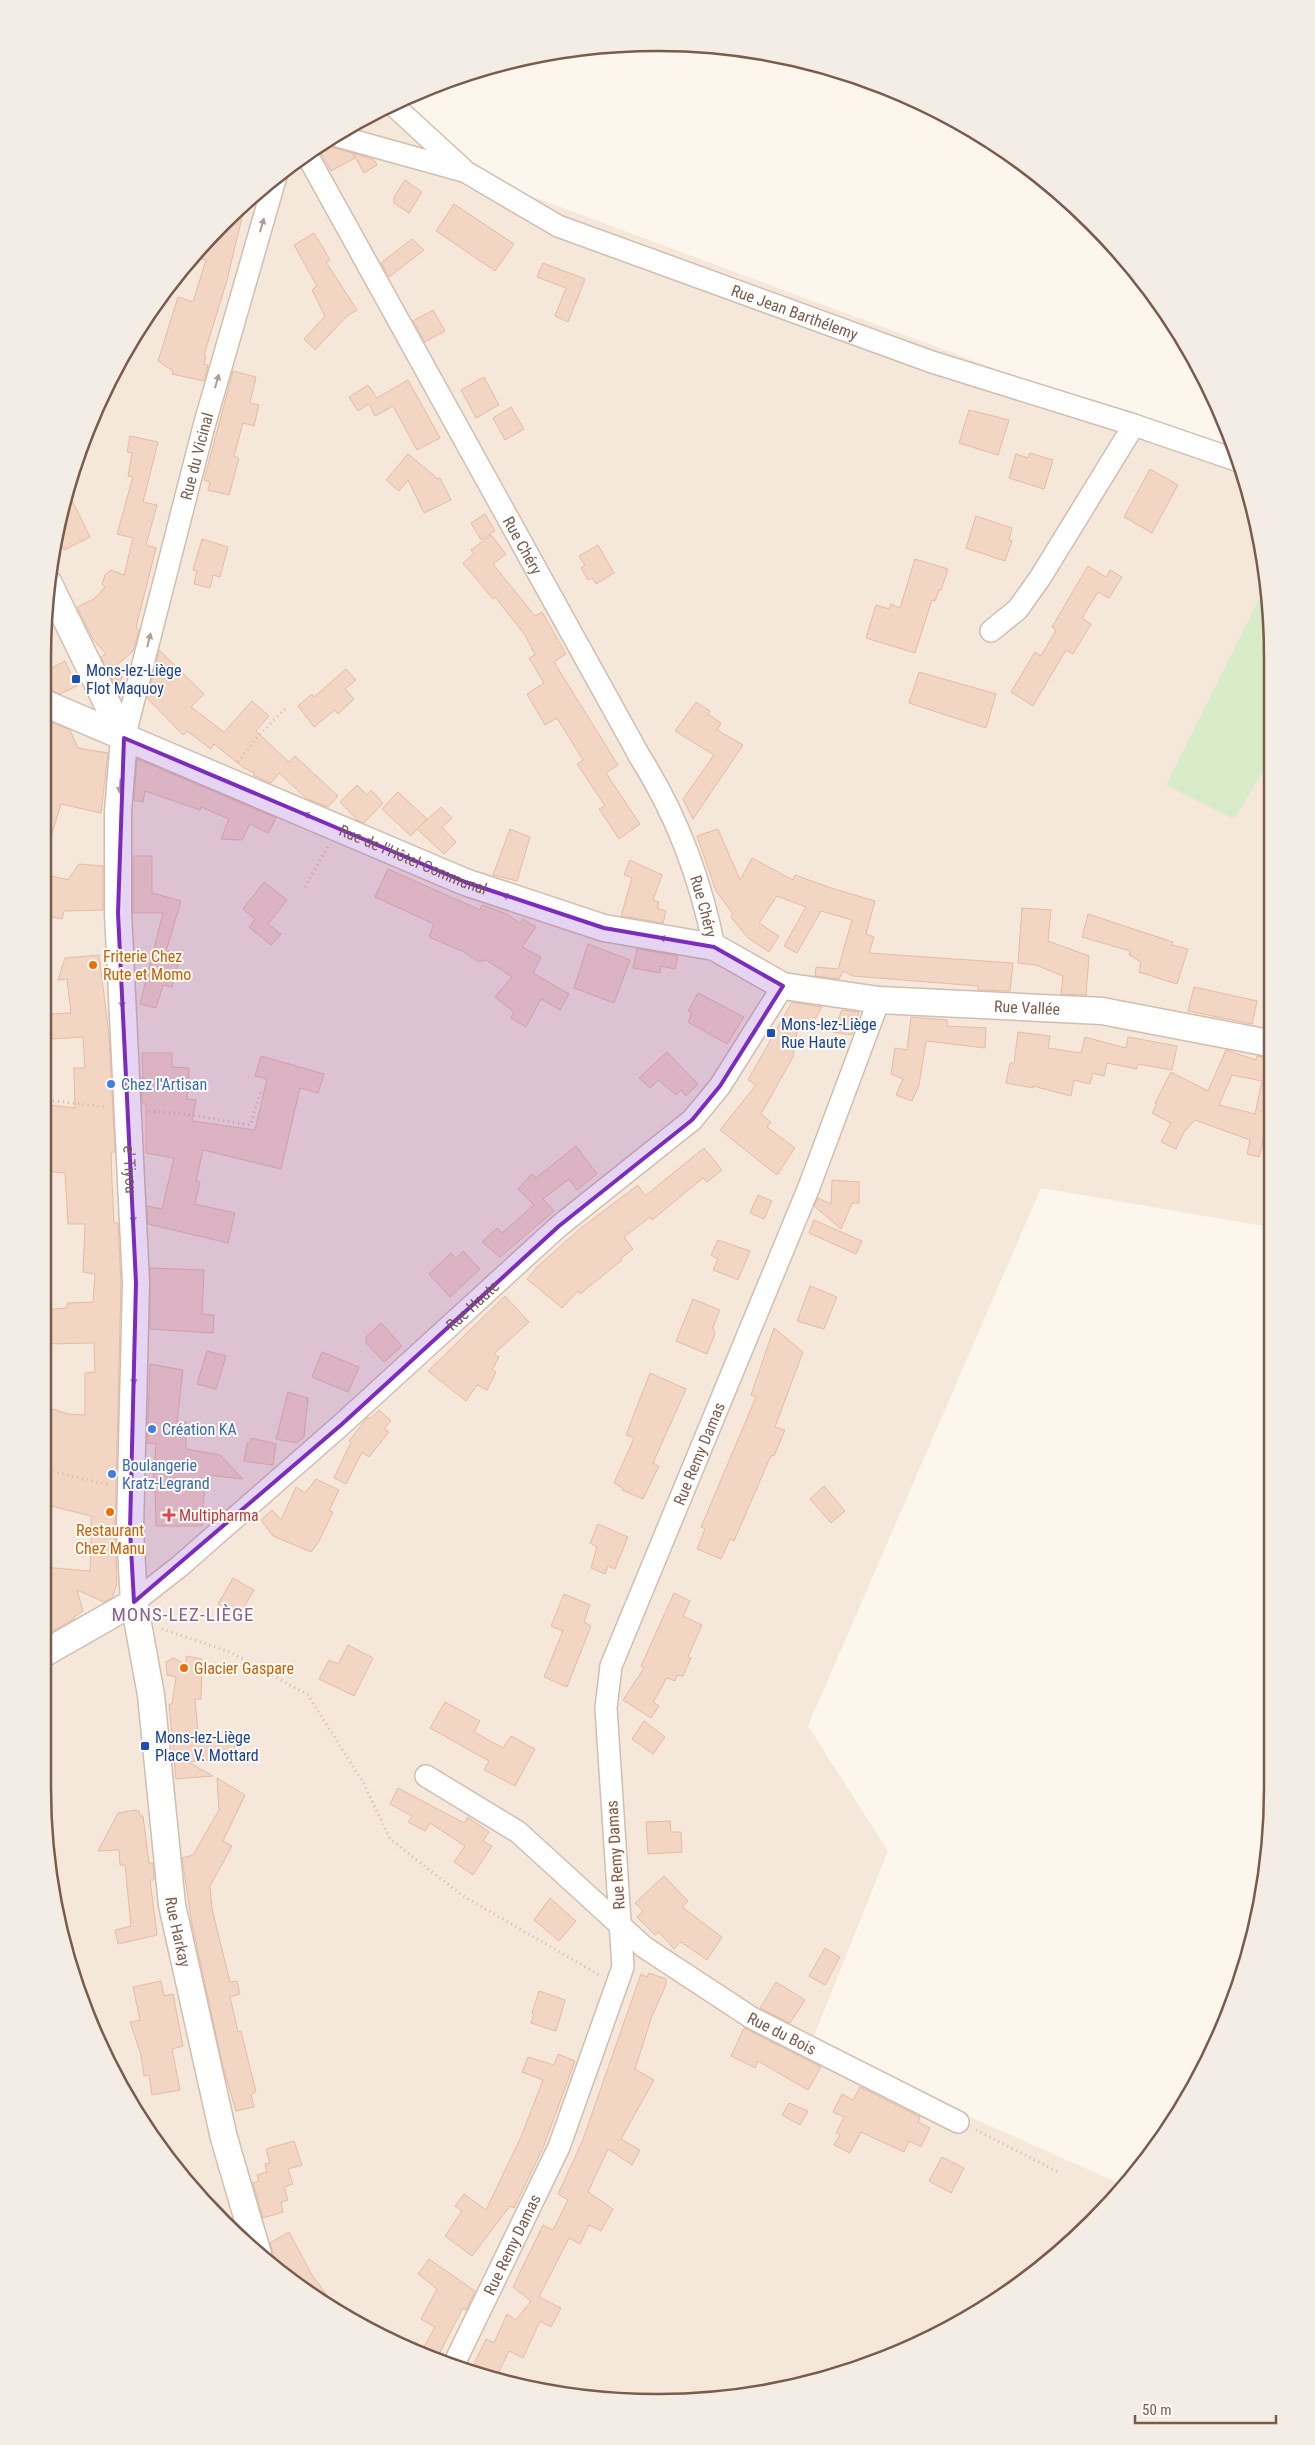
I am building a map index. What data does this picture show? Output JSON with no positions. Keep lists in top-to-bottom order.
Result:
{
  "streets": {
    "street": [
      "Rue Jean Barthélemy",
      "Rue du Vicinal",
      "Rue Chéry",
      "Rue de l'Hôtel Communal",
      "Rue Vallée",
      "e' Tiyou",
      "Rue Haute",
      "Rue Remy Damas",
      "Rue Harkay",
      "Rue du Bois"
    ]
  },
  "crossings": [
    ["Rue du Vicinal", "Rue de l'Hôtel Communal"],
    ["Rue du Vicinal", "e' Tiyou"],
    ["Rue Chéry", "Rue de l'Hôtel Communal"],
    ["Rue de l'Hôtel Communal", "Rue Vallée"],
    ["Rue de l'Hôtel Communal", "e' Tiyou"],
    ["Rue de l'Hôtel Communal", "Rue Haute"],
    ["Rue Vallée", "Rue Haute"],
    ["Rue Vallée", "Rue Remy Damas"],
    ["e' Tiyou", "Rue Haute"],
    ["e' Tiyou", "Rue Harkay"],
    ["Rue Haute", "Rue Harkay"],
    ["Rue Remy Damas", "Rue du Bois"]
  ],
  "one_way": ["Rue du Vicinal", "Rue de l'Hôtel Communal", "e' Tiyou"],
  "districts": ["MONS-LEZ-LIÈGE"],
  "places": {
    "transit": ["Mons-lez-Liège Flot Maquoy", "Mons-lez-Liège Rue Haute", "Mons-lez-Liège Place V. Mottard"],
    "other": [
      "Friterie Chez Rute et Momo",
      "Chez l'Artisan",
      "Création KA",
      "Boulangerie Kratz-Legrand",
      "Restaurant Chez Manu",
      "Glacier Gaspare"
    ],
    "health": ["Multipharma"]
  },
  "scale_bar": "50 m"
}
